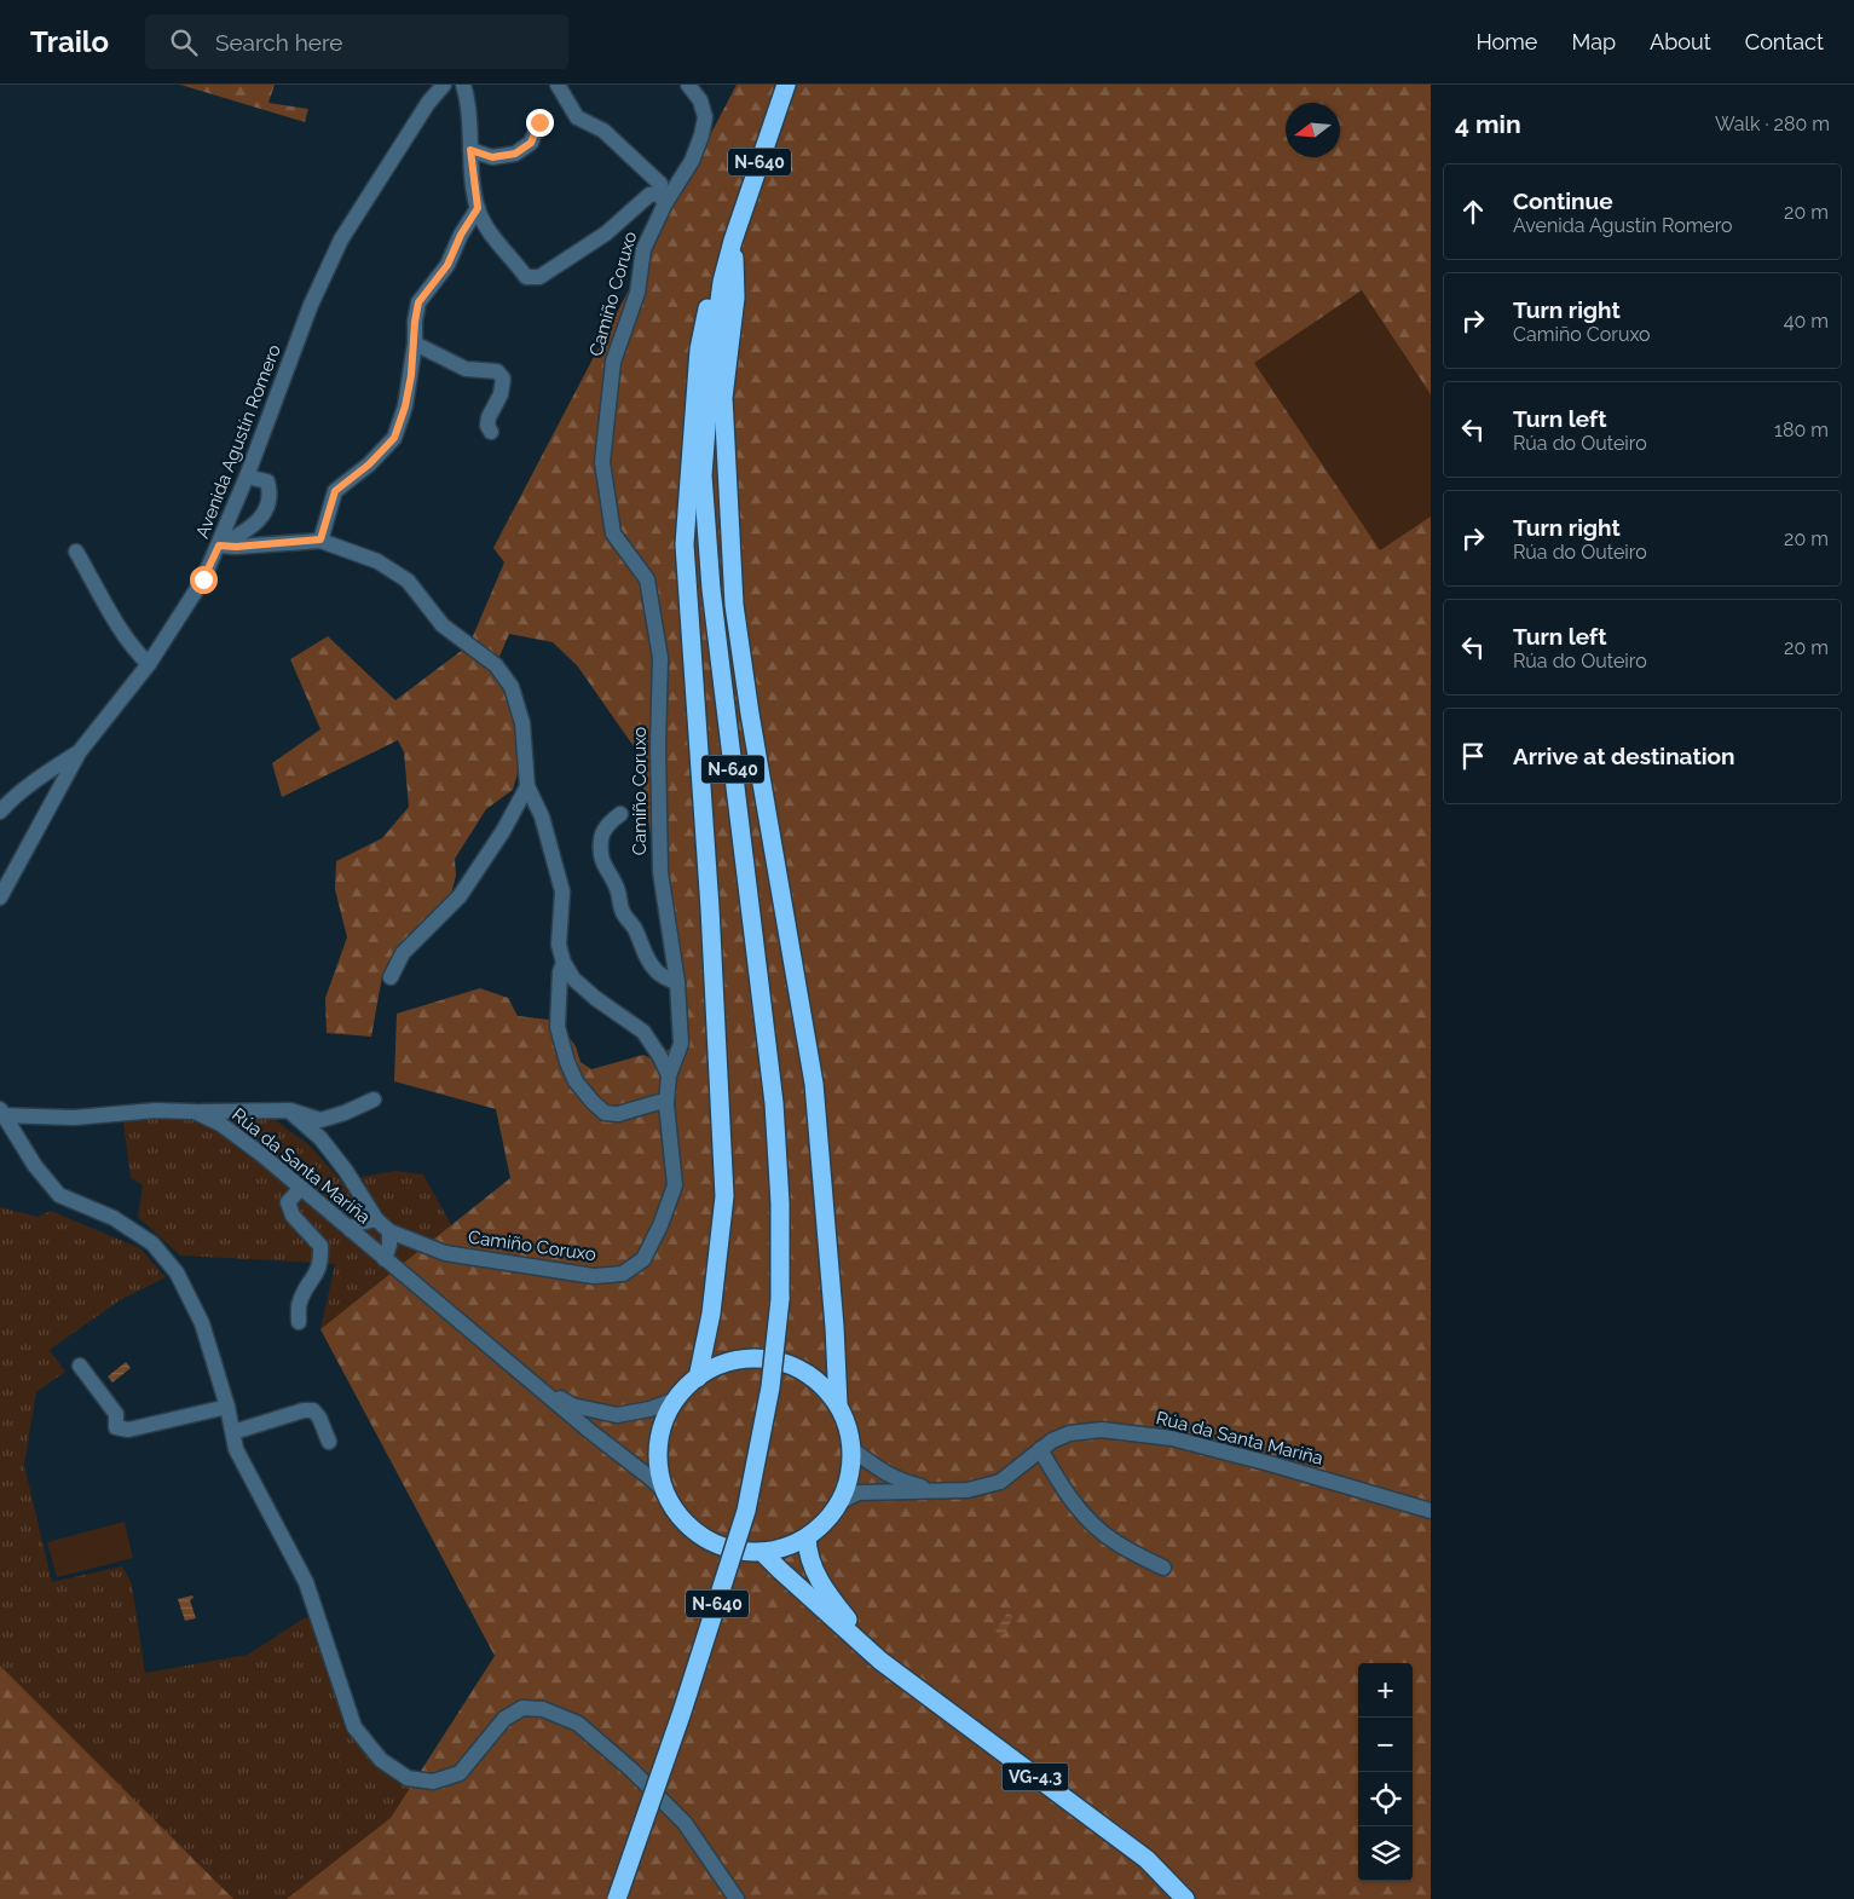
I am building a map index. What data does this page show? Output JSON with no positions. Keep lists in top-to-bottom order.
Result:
{
  "streets": {
    "highway": ["N-640", "VG-4.3"],
    "street": ["Camiño Coruxo", "Avenida Agustín Romero", "Rúa da Santa Mariña"]
  },
  "crossings": [
    ["Rúa da Santa Mariña", "VG-4.3"]
  ],
  "north": "left",
  "page": {
    "header": "Trailo",
    "search": "Search here",
    "nav": [
      "Home",
      "Map",
      "About",
      "Contact"
    ],
    "heading": ["4 min", "Walk · 280 m"],
    "list": [
      ["Continue", "Avenida Agustín Romero", "20 m"],
      ["Turn right", "Camiño Coruxo", "40 m"],
      ["Turn left", "Rúa do Outeiro", "180 m"],
      ["Turn right", "Rúa do Outeiro", "20 m"],
      ["Turn left", "Rúa do Outeiro", "20 m"],
      "Arrive at destination"
    ],
    "map_buttons": ["+", "−"]
  }
}
